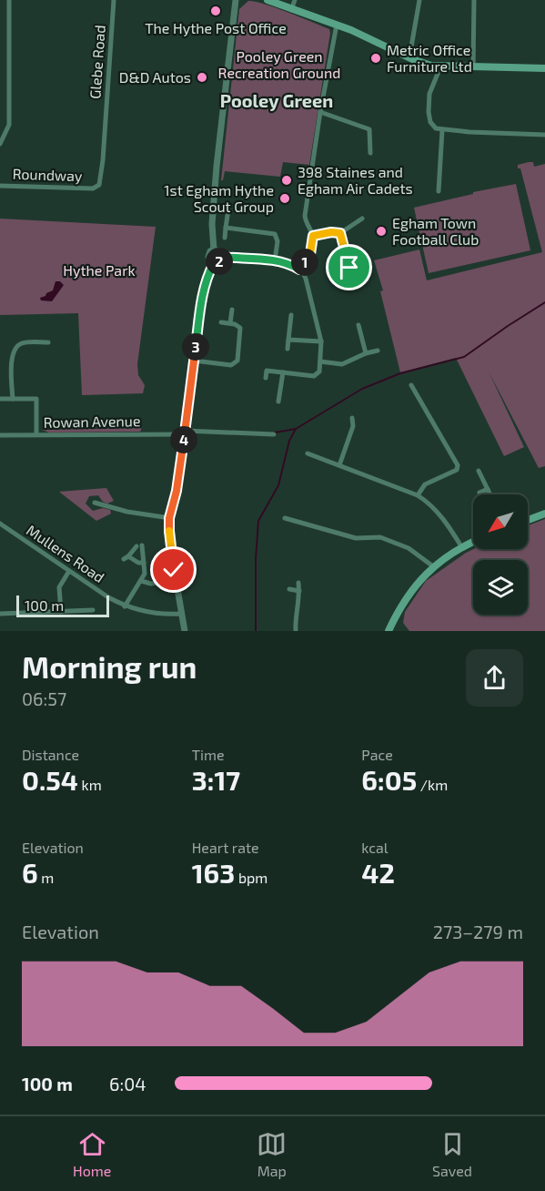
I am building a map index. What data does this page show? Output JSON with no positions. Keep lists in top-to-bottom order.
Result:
{
  "streets": {
    "street": [
      "Glebe Road",
      "Roundway",
      "Rowan Avenue",
      "Mullens Road"
    ]
  },
  "crossings": [
    ["Glebe Road", "Roundway"]
  ],
  "districts": ["Pooley Green"],
  "parks": ["Pooley Green Recreation Ground", "Hythe Park"],
  "places": [
    "The Hythe Post Office",
    "Metric Office Furniture Ltd",
    "D&D Autos",
    "398 Staines and Egham Air Cadets",
    "1st Egham Hythe Scout Group",
    "Egham Town Football Club"
  ],
  "scale_bar": "100 m",
  "north": "bottom left",
  "page": {
    "pins": [
      "2",
      "1",
      "3",
      "4"
    ],
    "scale": "100 m",
    "heading": ["Morning run", "06:57"],
    "stats": [
      ["Distance", "0.54 km"],
      ["Time", "3:17"],
      ["Pace", "6:05 /km"],
      ["Elevation", "6 m"],
      ["Heart rate", "163 bpm"],
      ["kcal", "42"]
    ],
    "chart": ["Elevation", "273–279 m"],
    "list": [
      {
        "name": "100 m",
        "note": "6:04"
      }
    ],
    "tabs": ["Home", "Map", "Saved"]
  }
}
